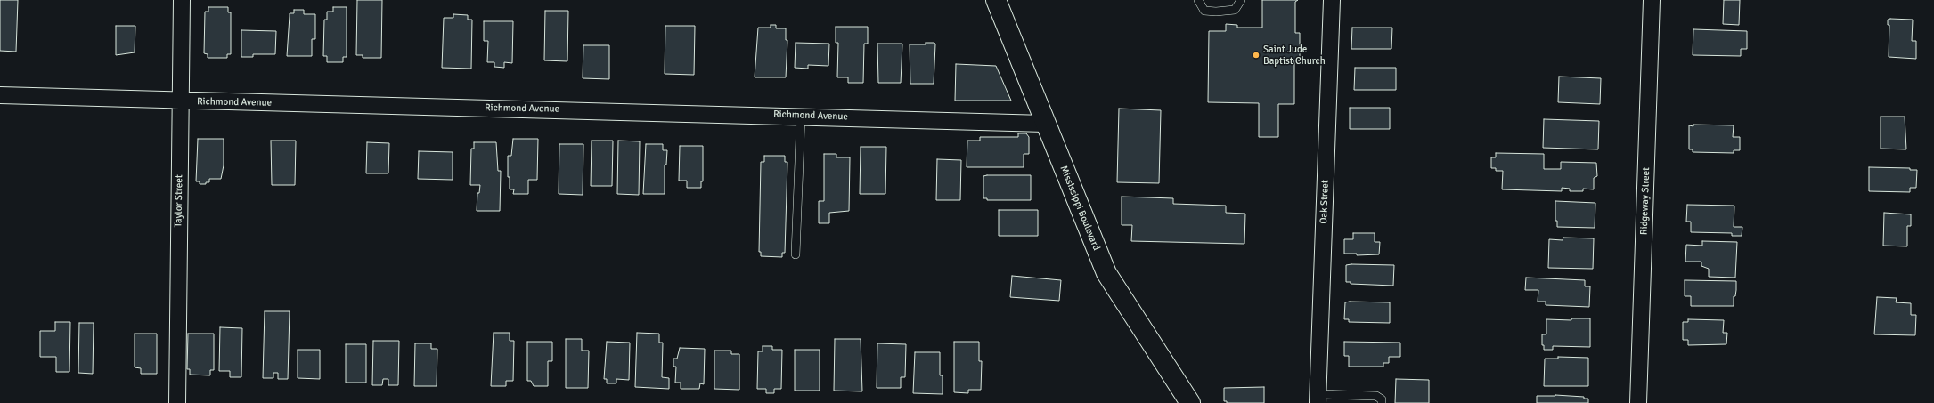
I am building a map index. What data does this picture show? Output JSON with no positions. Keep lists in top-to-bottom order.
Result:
{
  "streets": {
    "main road": ["Mississippi Boulevard"],
    "street": [
      "Richmond Avenue",
      "Taylor Street",
      "Ridgeway Street",
      "Oak Street"
    ]
  },
  "crossings": [
    ["Richmond Avenue", "Taylor Street"],
    ["Richmond Avenue", "Mississippi Boulevard"]
  ],
  "places": ["Saint Jude Baptist Church"]
}
